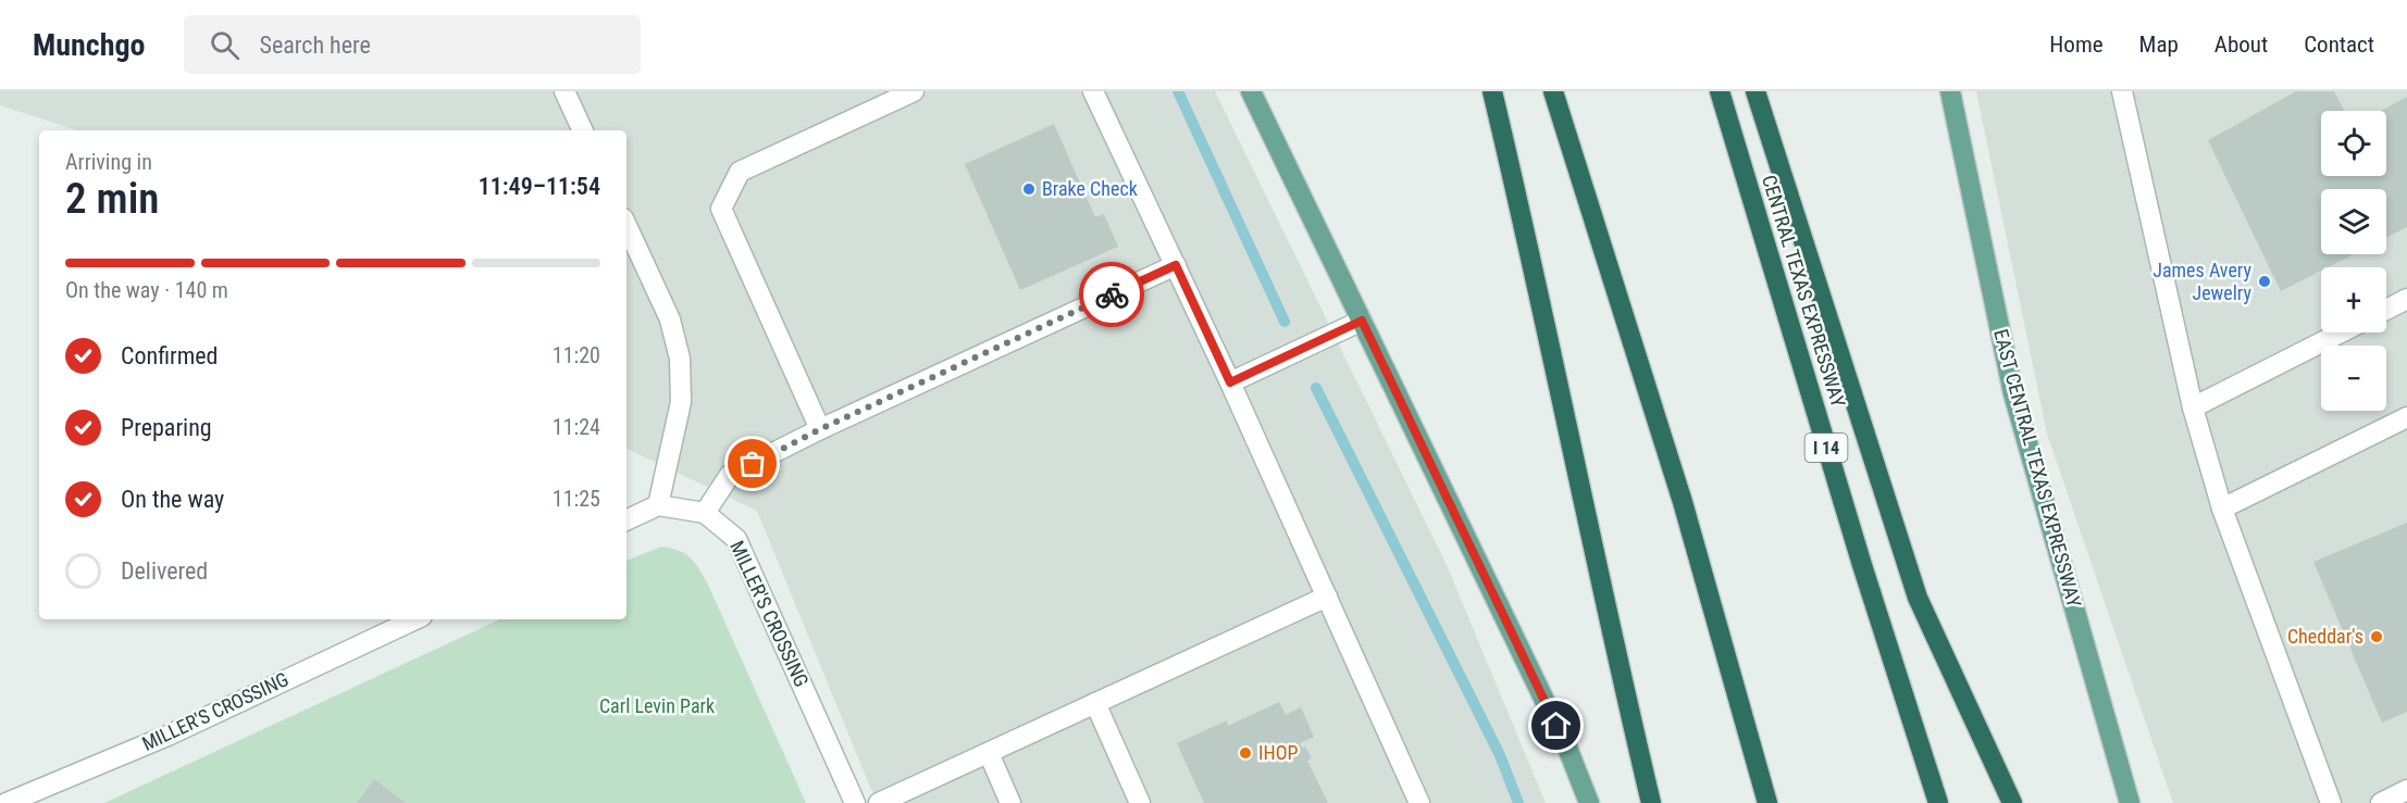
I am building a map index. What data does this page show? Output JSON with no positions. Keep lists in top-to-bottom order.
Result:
{
  "streets": {
    "highway": ["CENTRAL TEXAS EXPRESSWAY", "I 14"],
    "main road": ["EAST CENTRAL TEXAS EXPRESSWAY"],
    "street": ["MILLER'S CROSSING"]
  },
  "parks": ["Carl Levin Park"],
  "places": [
    "Brake Check",
    "James Avery Jewelry",
    "Cheddar's",
    "IHOP"
  ],
  "page": {
    "header": "Munchgo",
    "search": "Search here",
    "nav": [
      "Home",
      "Map",
      "About",
      "Contact"
    ],
    "map_buttons": ["+", "−"],
    "heading": ["2 min", "Arriving in", "11:49–11:54"],
    "bar": "On the way · 140 m",
    "list": [
      ["Confirmed", "11:20"],
      ["Preparing", "11:24"],
      ["On the way", "11:25"],
      "Delivered"
    ]
  }
}
